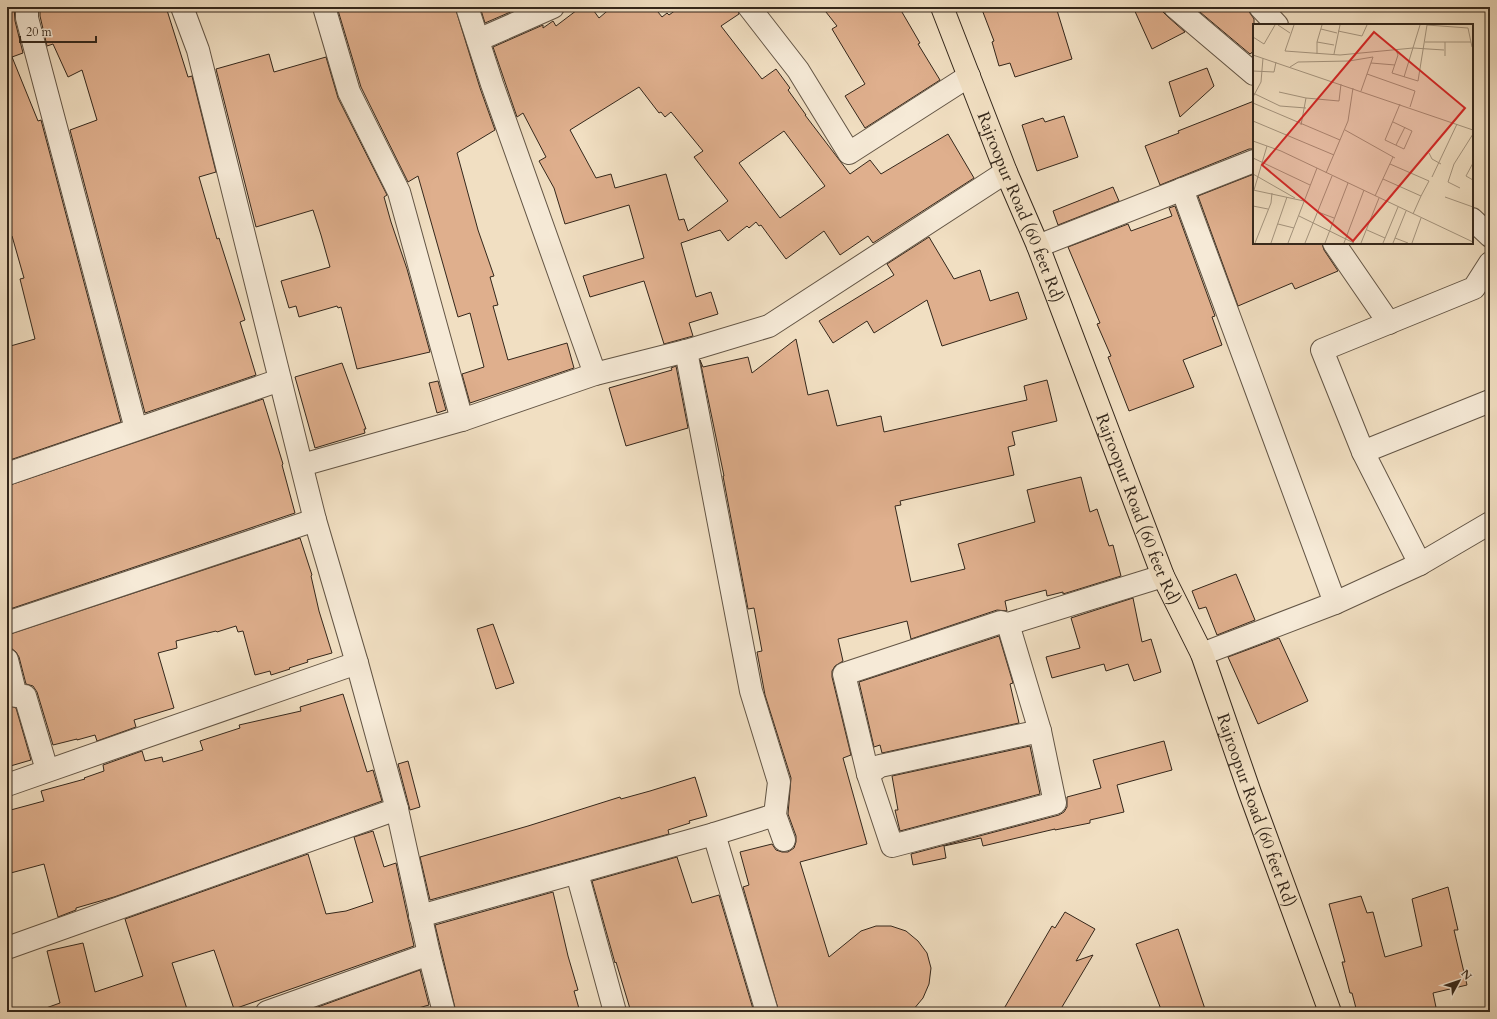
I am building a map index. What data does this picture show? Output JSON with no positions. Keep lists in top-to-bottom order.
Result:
{
  "streets": {
    "main road": ["Rajroopur Road (60 feet Rd)"]
  },
  "scale_bar": "20 m",
  "north": "top right"
}
